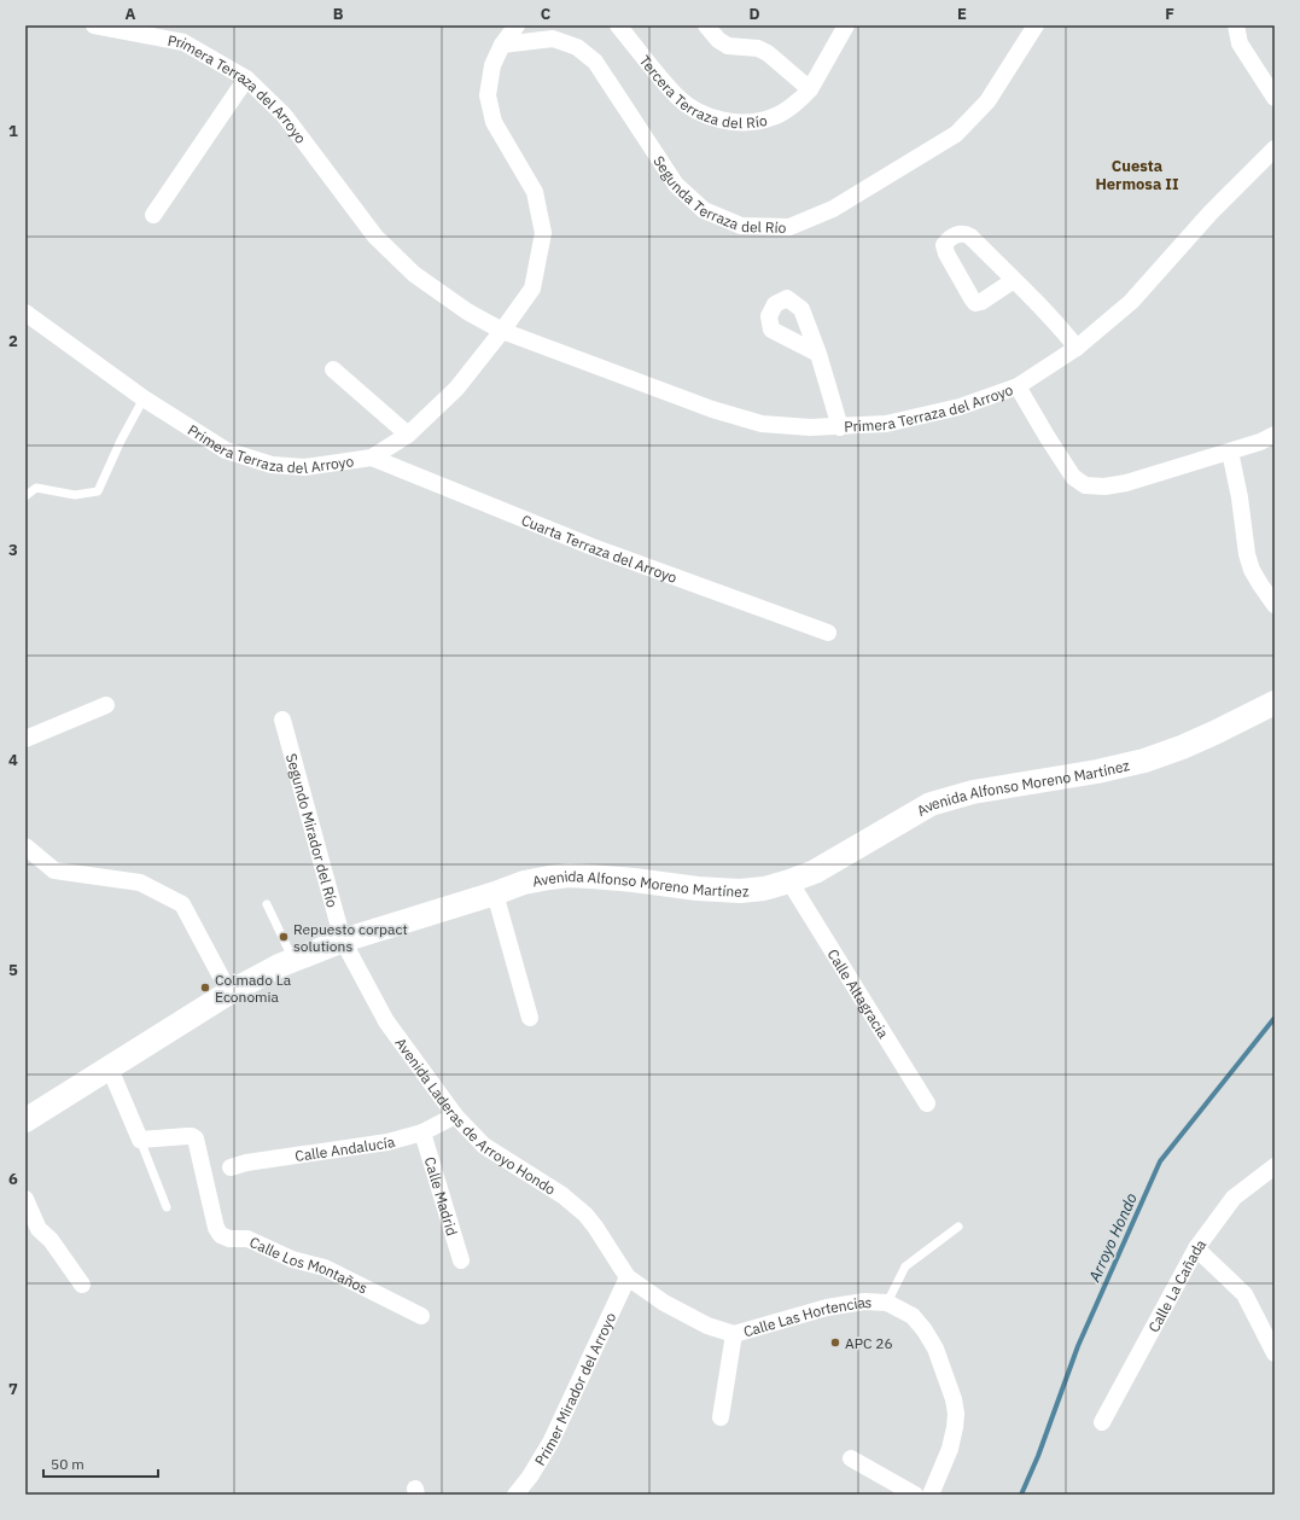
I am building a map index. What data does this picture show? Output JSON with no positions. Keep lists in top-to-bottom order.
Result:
{
  "streets": {
    "main road": ["Avenida Alfonso Moreno Martínez"],
    "street": [
      "Tercera Terraza del Río",
      "Primera Terraza del Arroyo",
      "Segunda Terraza del Río",
      "Cuarta Terraza del Arroyo",
      "Segundo Mirador del Río",
      "Calle Altagracia",
      "Avenida Laderas de Arroyo Hondo",
      "Calle Andalucía",
      "Calle Madrid",
      "Calle Los Montaños",
      "Calle La Cañada",
      "Calle Las Hortencias",
      "Primer Mirador del Arroyo"
    ]
  },
  "crossings": [
    ["Primera Terraza del Arroyo", "Cuarta Terraza del Arroyo"],
    ["Avenida Alfonso Moreno Martínez", "Segundo Mirador del Río"],
    ["Avenida Alfonso Moreno Martínez", "Calle Altagracia"],
    ["Avenida Alfonso Moreno Martínez", "Avenida Laderas de Arroyo Hondo"],
    ["Segundo Mirador del Río", "Avenida Laderas de Arroyo Hondo"],
    ["Avenida Laderas de Arroyo Hondo", "Calle Andalucía"],
    ["Avenida Laderas de Arroyo Hondo", "Calle Las Hortencias"],
    ["Avenida Laderas de Arroyo Hondo", "Primer Mirador del Arroyo"],
    ["Calle Andalucía", "Calle Madrid"],
    ["Calle Las Hortencias", "Primer Mirador del Arroyo"]
  ],
  "districts": ["Cuesta Hermosa II"],
  "water": ["Arroyo Hondo"],
  "places": ["Repuesto corpact solutions", "Colmado La Economia", "APC 26"],
  "scale_bar": "50 m",
  "grid": {
    "columns": [
      "A",
      "B",
      "C",
      "D",
      "E",
      "F"
    ],
    "rows": [
      "1",
      "2",
      "3",
      "4",
      "5",
      "6",
      "7"
    ]
  }
}
